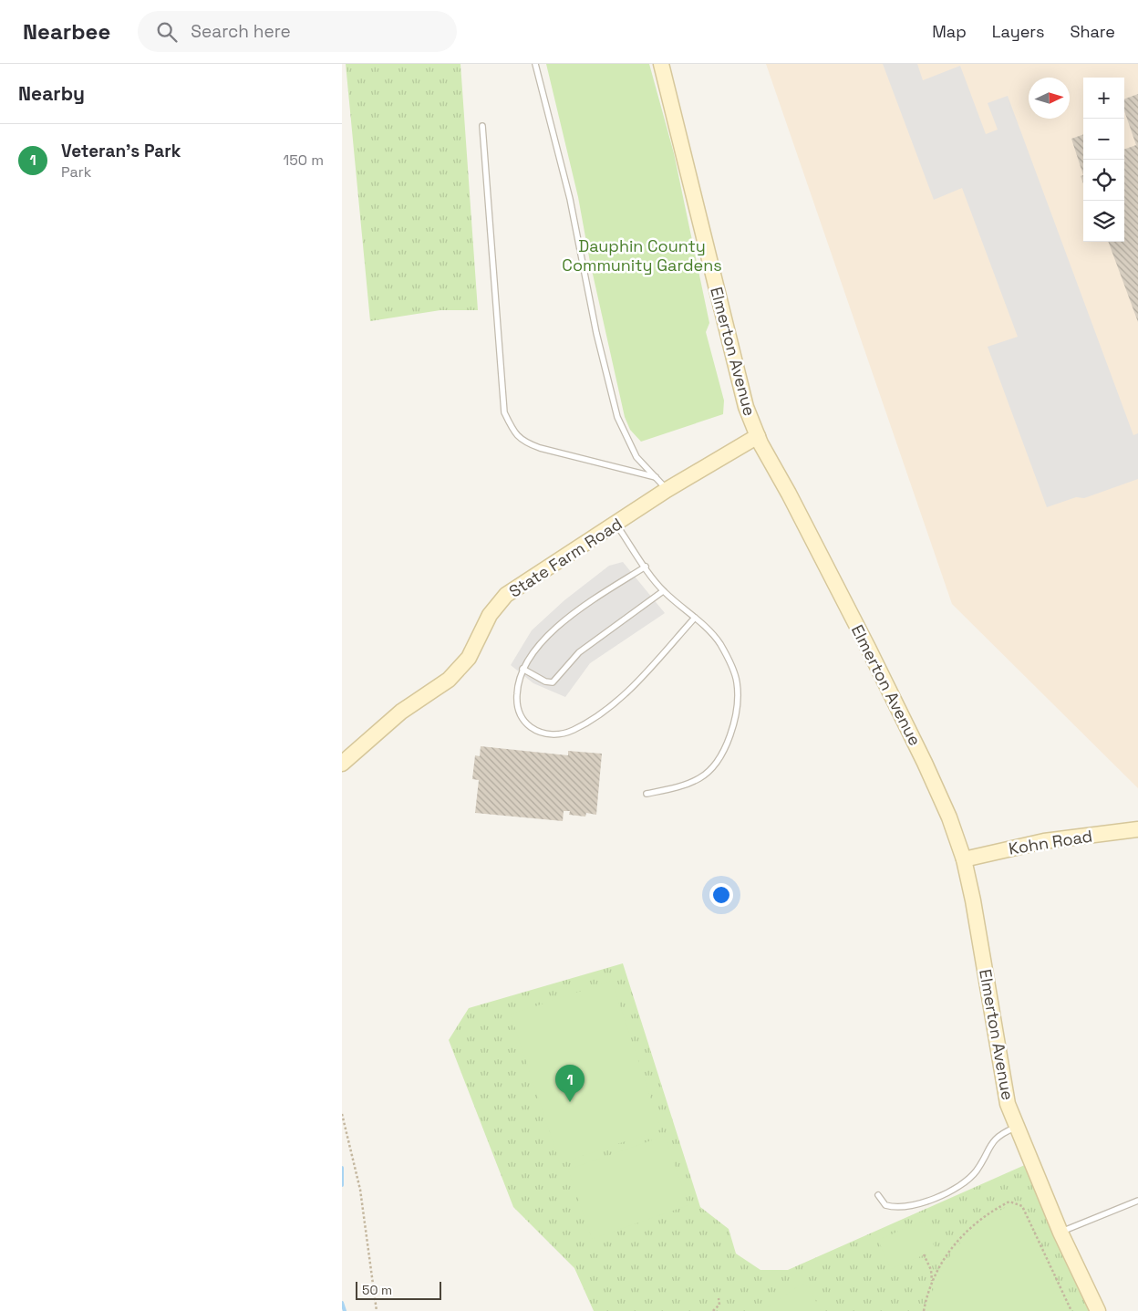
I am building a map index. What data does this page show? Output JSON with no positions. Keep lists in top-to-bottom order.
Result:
{
  "streets": {
    "main road": ["Elmerton Avenue", "State Farm Road", "Kohn Road"]
  },
  "crossings": [
    ["Elmerton Avenue", "State Farm Road"],
    ["Elmerton Avenue", "Kohn Road"]
  ],
  "parks": ["Dauphin County Community Gardens"],
  "scale_bar": "50 m",
  "north": "right",
  "page": {
    "header": "Nearbee",
    "search": "Search here",
    "nav": ["Map", "Layers", "Share"],
    "heading": "Nearby",
    "map_buttons": ["+", "−"],
    "list": [
      {
        "mark": "1",
        "name": "Veteran's Park",
        "note": "Park",
        "value": "150 m"
      }
    ],
    "pins": "1",
    "scale": "50 m"
  }
}
